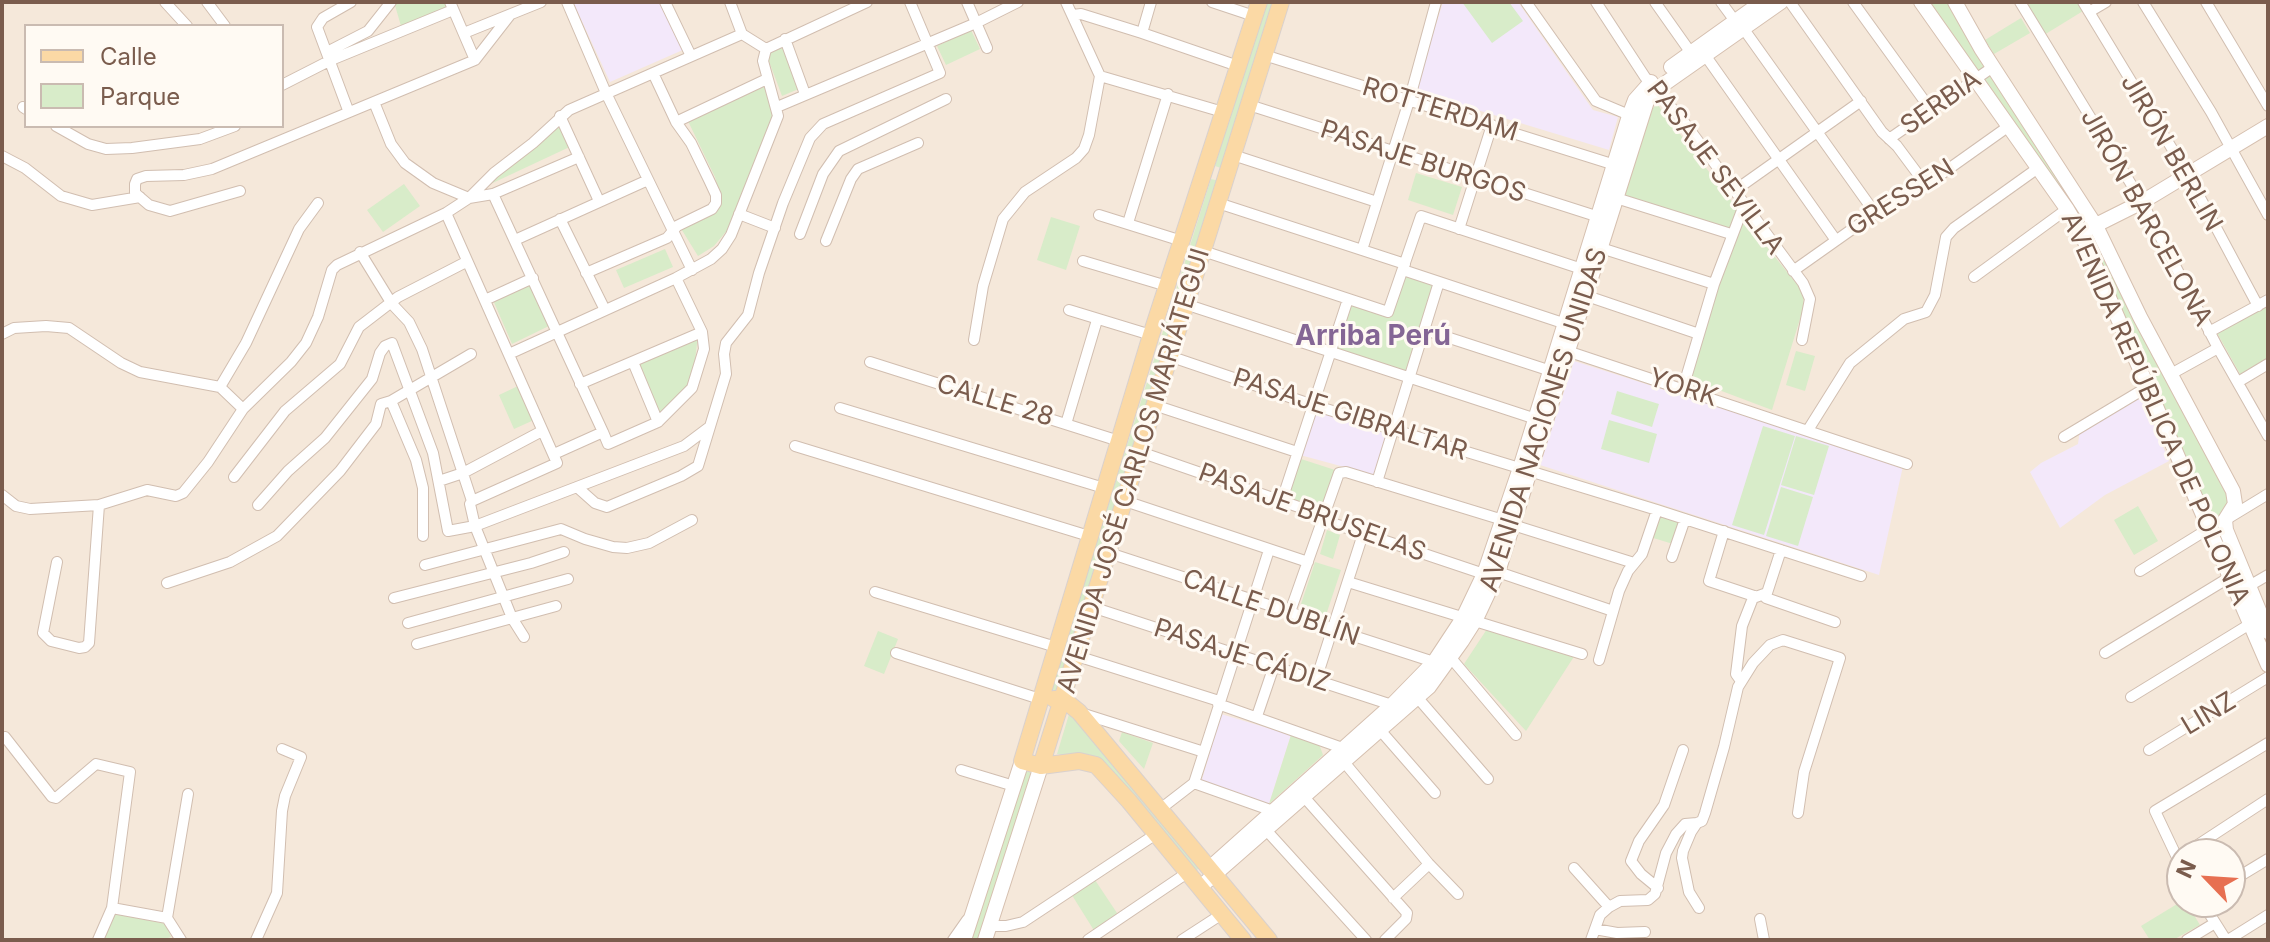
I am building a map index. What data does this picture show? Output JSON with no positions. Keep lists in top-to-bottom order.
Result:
{
  "streets": {
    "main road": ["AVENIDA JOSÉ CARLOS MARIÁTEGUI"],
    "street": [
      "SERBIA",
      "ROTTERDAM",
      "JIRÓN BERLIN",
      "PASAJE BURGOS",
      "PASAJE SEVILLA",
      "GRESSEN",
      "JIRÓN BARCELONA",
      "YORK",
      "CALLE 28",
      "AVENIDA REPÚBLICA DE POLONIA",
      "PASAJE GIBRALTAR",
      "AVENIDA NACIONES UNIDAS",
      "PASAJE BRUSELAS",
      "CALLE DUBLÍN",
      "PASAJE CÁDIZ",
      "LINZ"
    ]
  },
  "crossings": [
    ["SERBIA", "AVENIDA REPÚBLICA DE POLONIA"],
    ["ROTTERDAM", "AVENIDA NACIONES UNIDAS"],
    ["ROTTERDAM", "AVENIDA JOSÉ CARLOS MARIÁTEGUI"],
    ["PASAJE BURGOS", "AVENIDA NACIONES UNIDAS"],
    ["PASAJE BURGOS", "AVENIDA JOSÉ CARLOS MARIÁTEGUI"],
    ["PASAJE SEVILLA", "GRESSEN"],
    ["PASAJE SEVILLA", "AVENIDA NACIONES UNIDAS"],
    ["GRESSEN", "AVENIDA REPÚBLICA DE POLONIA"],
    ["YORK", "AVENIDA NACIONES UNIDAS"],
    ["CALLE 28", "AVENIDA JOSÉ CARLOS MARIÁTEGUI"],
    ["PASAJE GIBRALTAR", "AVENIDA NACIONES UNIDAS"],
    ["PASAJE GIBRALTAR", "AVENIDA JOSÉ CARLOS MARIÁTEGUI"],
    ["AVENIDA NACIONES UNIDAS", "PASAJE BRUSELAS"],
    ["AVENIDA NACIONES UNIDAS", "CALLE DUBLÍN"],
    ["AVENIDA NACIONES UNIDAS", "PASAJE CÁDIZ"],
    ["AVENIDA JOSÉ CARLOS MARIÁTEGUI", "PASAJE BRUSELAS"],
    ["AVENIDA JOSÉ CARLOS MARIÁTEGUI", "CALLE DUBLÍN"],
    ["AVENIDA JOSÉ CARLOS MARIÁTEGUI", "PASAJE CÁDIZ"]
  ],
  "districts": ["Arriba Perú"],
  "legend": ["Calle", "Parque"],
  "north": "top left"
}
